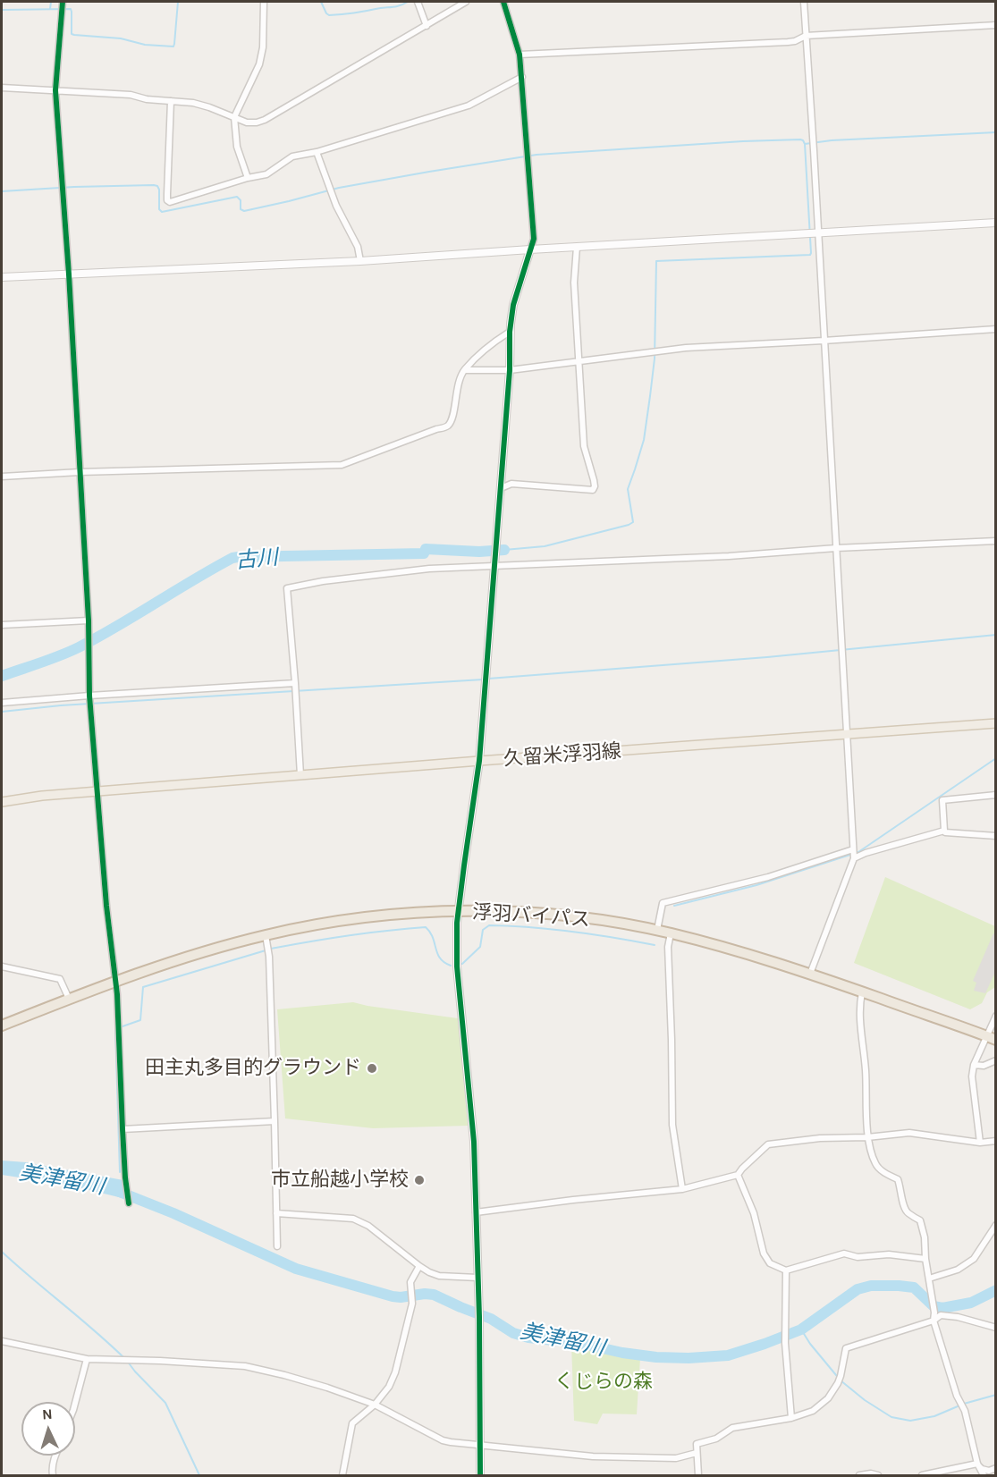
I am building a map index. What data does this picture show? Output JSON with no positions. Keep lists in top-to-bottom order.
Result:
{
  "streets": {
    "highway": ["浮羽バイパス"],
    "main road": ["久留米浮羽線"]
  },
  "water": ["古川", "美津留川"],
  "parks": ["くじらの森"],
  "places": ["田主丸多目的グラウンド", "市立船越小学校"],
  "north": "top"
}
